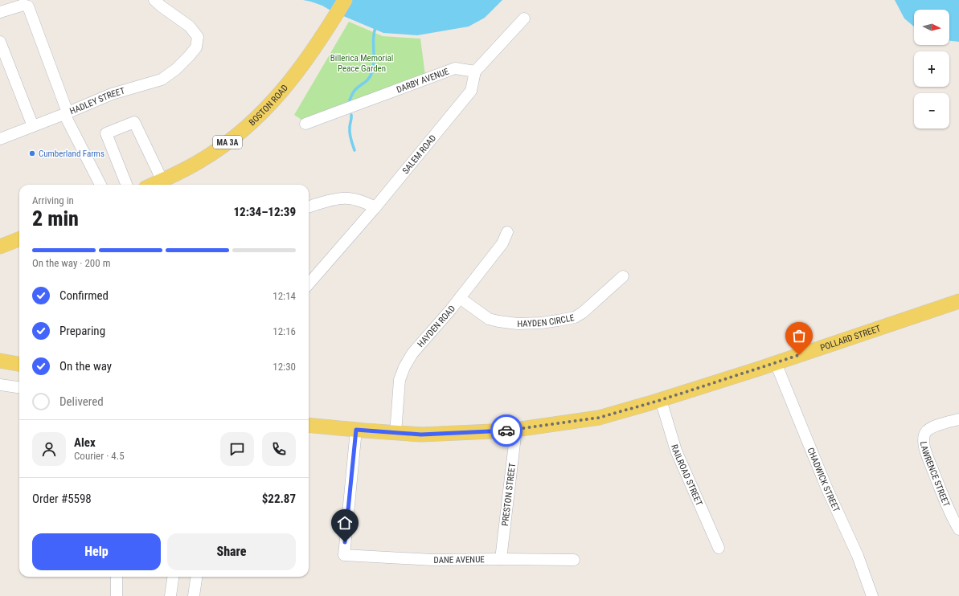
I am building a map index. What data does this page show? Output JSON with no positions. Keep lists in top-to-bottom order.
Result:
{
  "streets": {
    "main road": ["BOSTON ROAD", "MA 3A", "POLLARD STREET"],
    "street": [
      "DARBY AVENUE",
      "HADLEY STREET",
      "SALEM ROAD",
      "HAYDEN CIRCLE",
      "HAYDEN ROAD",
      "LAWRENCE STREET",
      "RAILROAD STREET",
      "CHADWICK STREET",
      "PRESTON STREET",
      "DANE AVENUE"
    ]
  },
  "crossings": [
    ["DARBY AVENUE", "SALEM ROAD"],
    ["HAYDEN CIRCLE", "HAYDEN ROAD"],
    ["HAYDEN ROAD", "POLLARD STREET"],
    ["POLLARD STREET", "RAILROAD STREET"],
    ["POLLARD STREET", "CHADWICK STREET"],
    ["POLLARD STREET", "PRESTON STREET"],
    ["POLLARD STREET", "DANE AVENUE"],
    ["PRESTON STREET", "DANE AVENUE"]
  ],
  "parks": ["Billerica Memorial Peace Garden"],
  "places": ["Cumberland Farms"],
  "north": "right",
  "page": {
    "map_buttons": ["+", "−"],
    "heading": ["2 min", "Arriving in", "12:34–12:39"],
    "panel": [
      "Alex",
      "Courier · 4.5",
      "Order #5598",
      "$22.87"
    ],
    "bar": "On the way · 200 m",
    "list": [
      ["Confirmed", "12:14"],
      ["Preparing", "12:16"],
      ["On the way", "12:30"],
      "Delivered"
    ],
    "buttons": ["Help", "Share"]
  }
}
